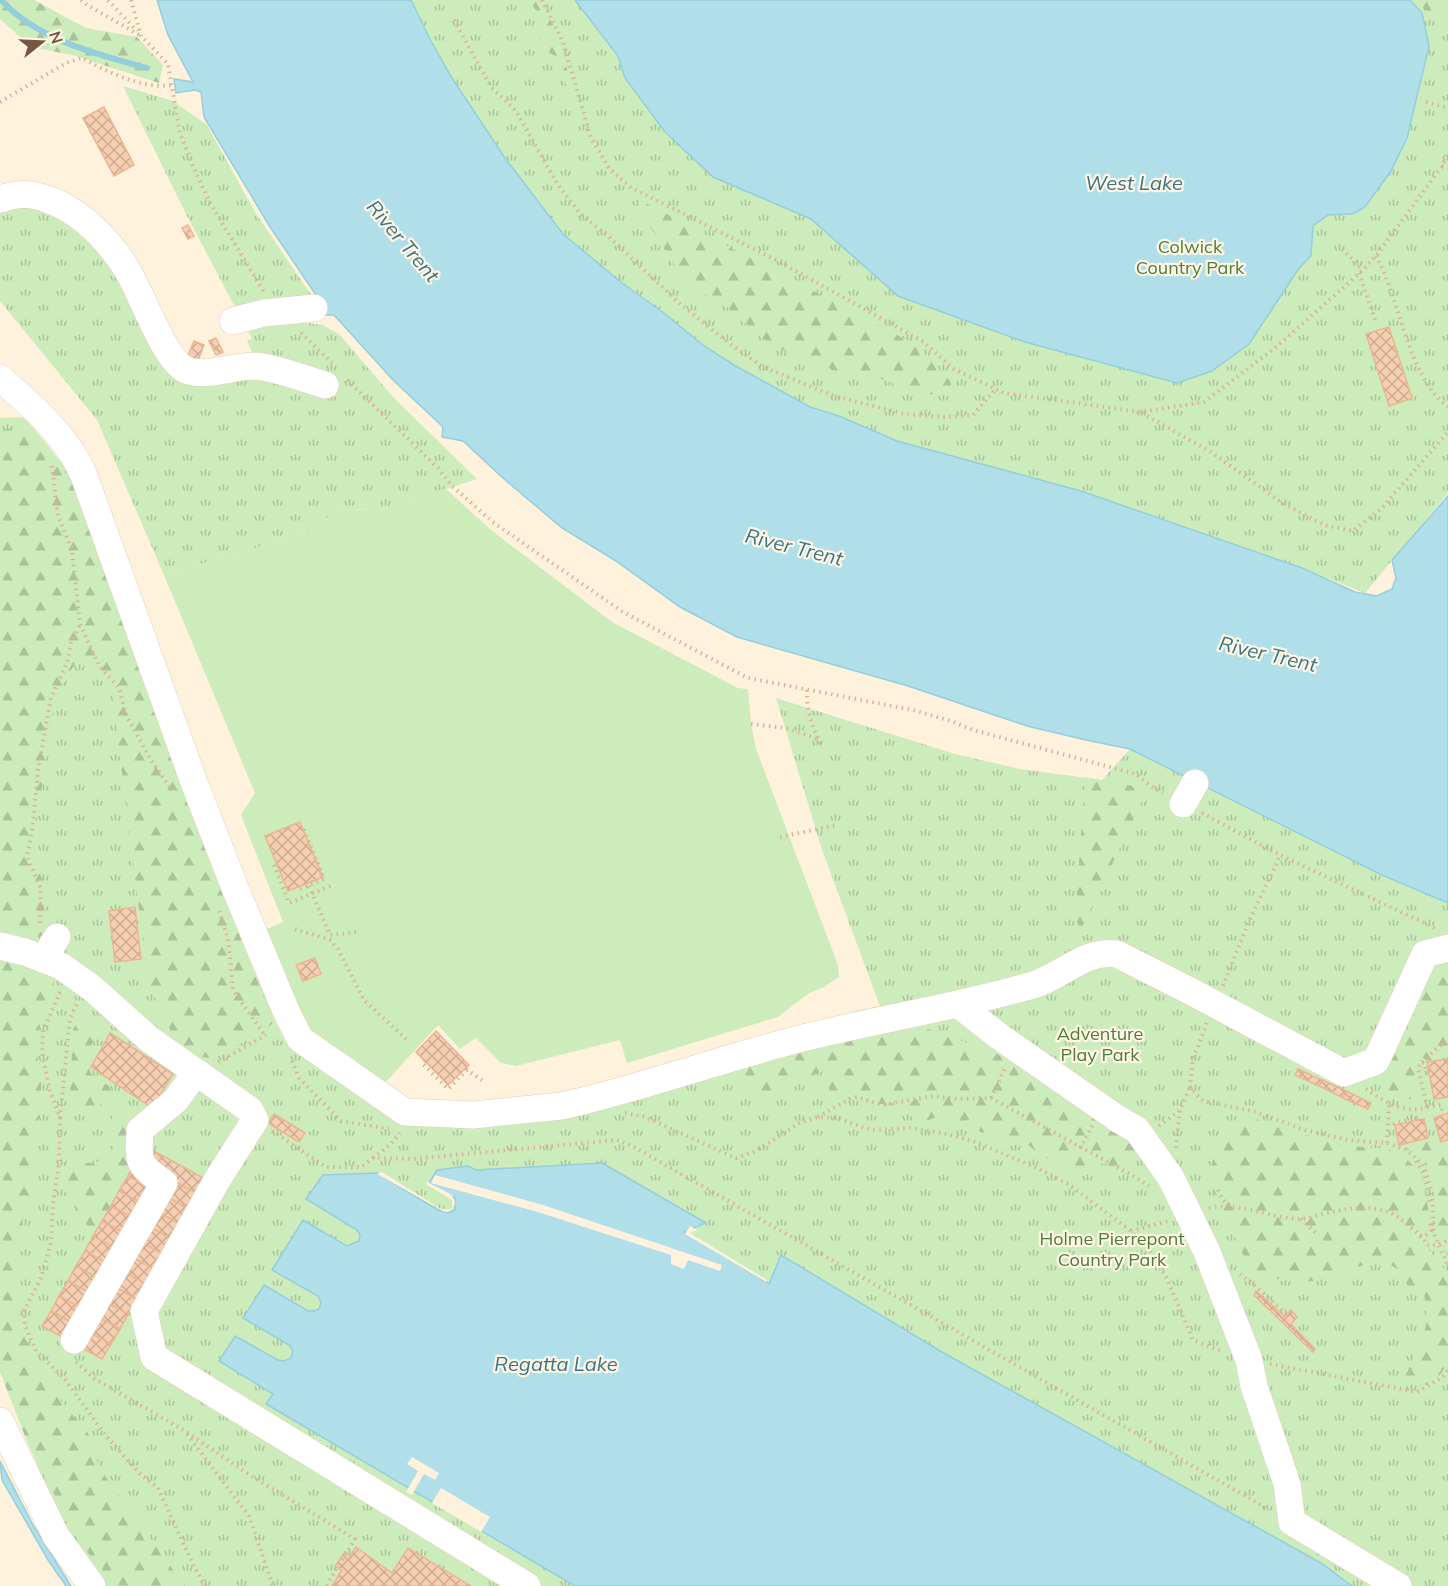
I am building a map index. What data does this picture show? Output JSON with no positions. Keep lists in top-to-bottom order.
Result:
{
  "water": ["West Lake", "River Trent", "Regatta Lake"],
  "parks": ["Colwick Country Park", "Adventure Play Park", "Holme Pierrepont Country Park"],
  "north": "right"
}
